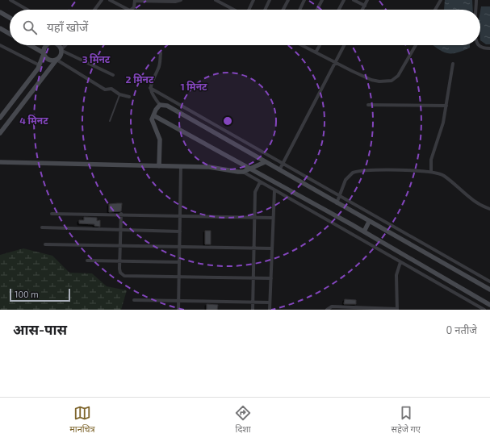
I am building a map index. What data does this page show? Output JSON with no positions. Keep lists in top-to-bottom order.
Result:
{
  "scale_bar": "100 m",
  "page": {
    "search": "यहाँ खोजें",
    "scale": "100 m",
    "heading": ["आस-पास", "0 नतीजे"],
    "nav": ["मानचित्र", "दिशा", "सहेजे गए"]
  },
  "rings": [
    "3 मिनट",
    "2 मिनट",
    "1 मिनट",
    "4 मिनट"
  ]
}
